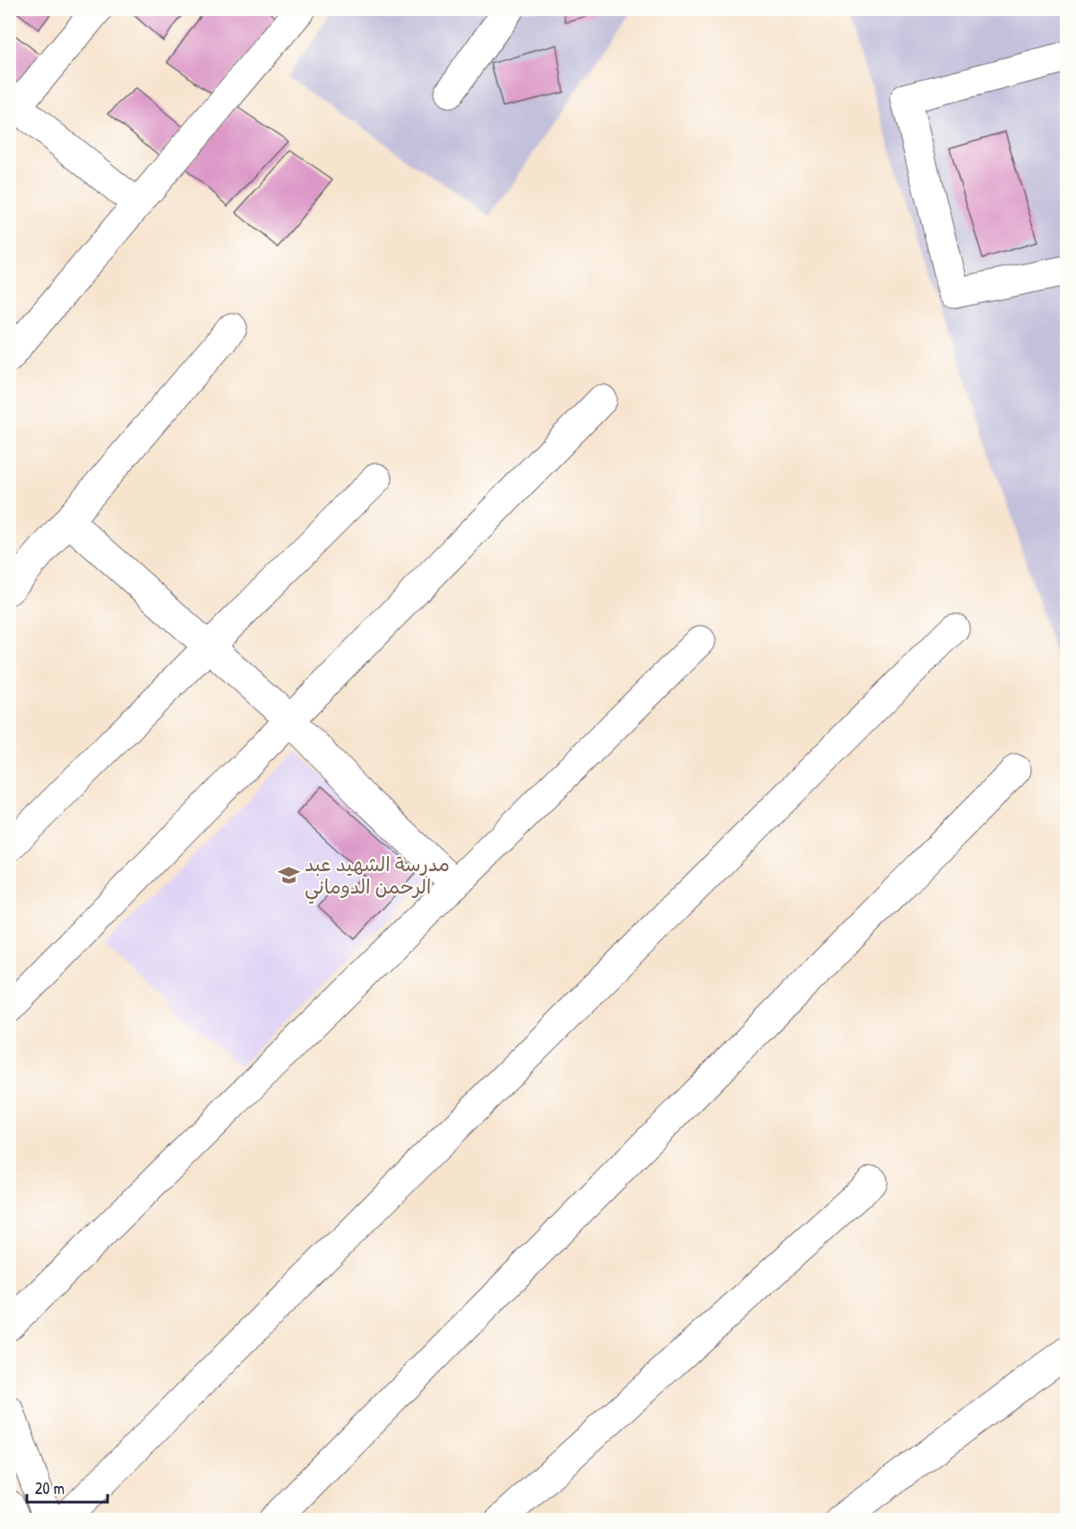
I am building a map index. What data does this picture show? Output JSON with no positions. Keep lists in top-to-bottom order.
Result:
{
  "places": {
    "school or university": ["مدرسة الشهيد عبد الرحمن الدوماني"]
  },
  "scale_bar": "20 m"
}
